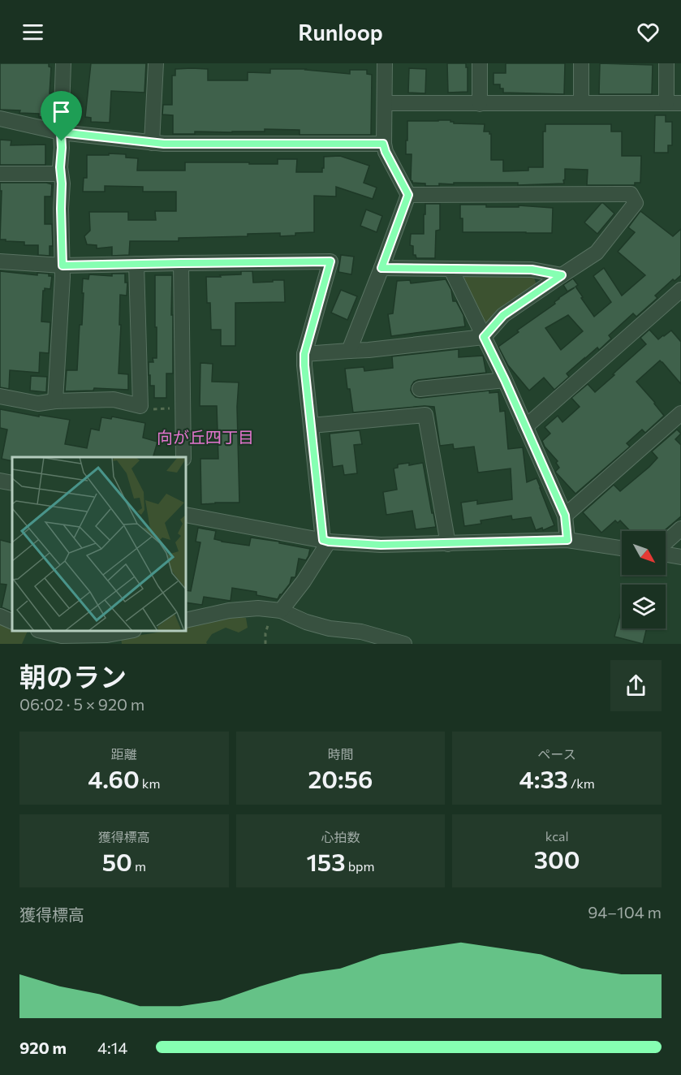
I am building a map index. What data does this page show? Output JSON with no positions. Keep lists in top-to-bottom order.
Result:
{
  "districts": ["向が丘四丁目"],
  "north": "bottom right",
  "page": {
    "header": "Runloop",
    "heading": ["朝のラン", "06:02 · 5 × 920 m"],
    "stats": [
      ["距離", "4.60 km"],
      ["時間", "20:56"],
      ["ペース", "4:33 /km"],
      ["獲得標高", "50 m"],
      ["心拍数", "153 bpm"],
      ["kcal", "300"]
    ],
    "chart": ["獲得標高", "94–104 m"],
    "list": [
      {
        "name": "920 m",
        "note": "4:14"
      }
    ]
  }
}
